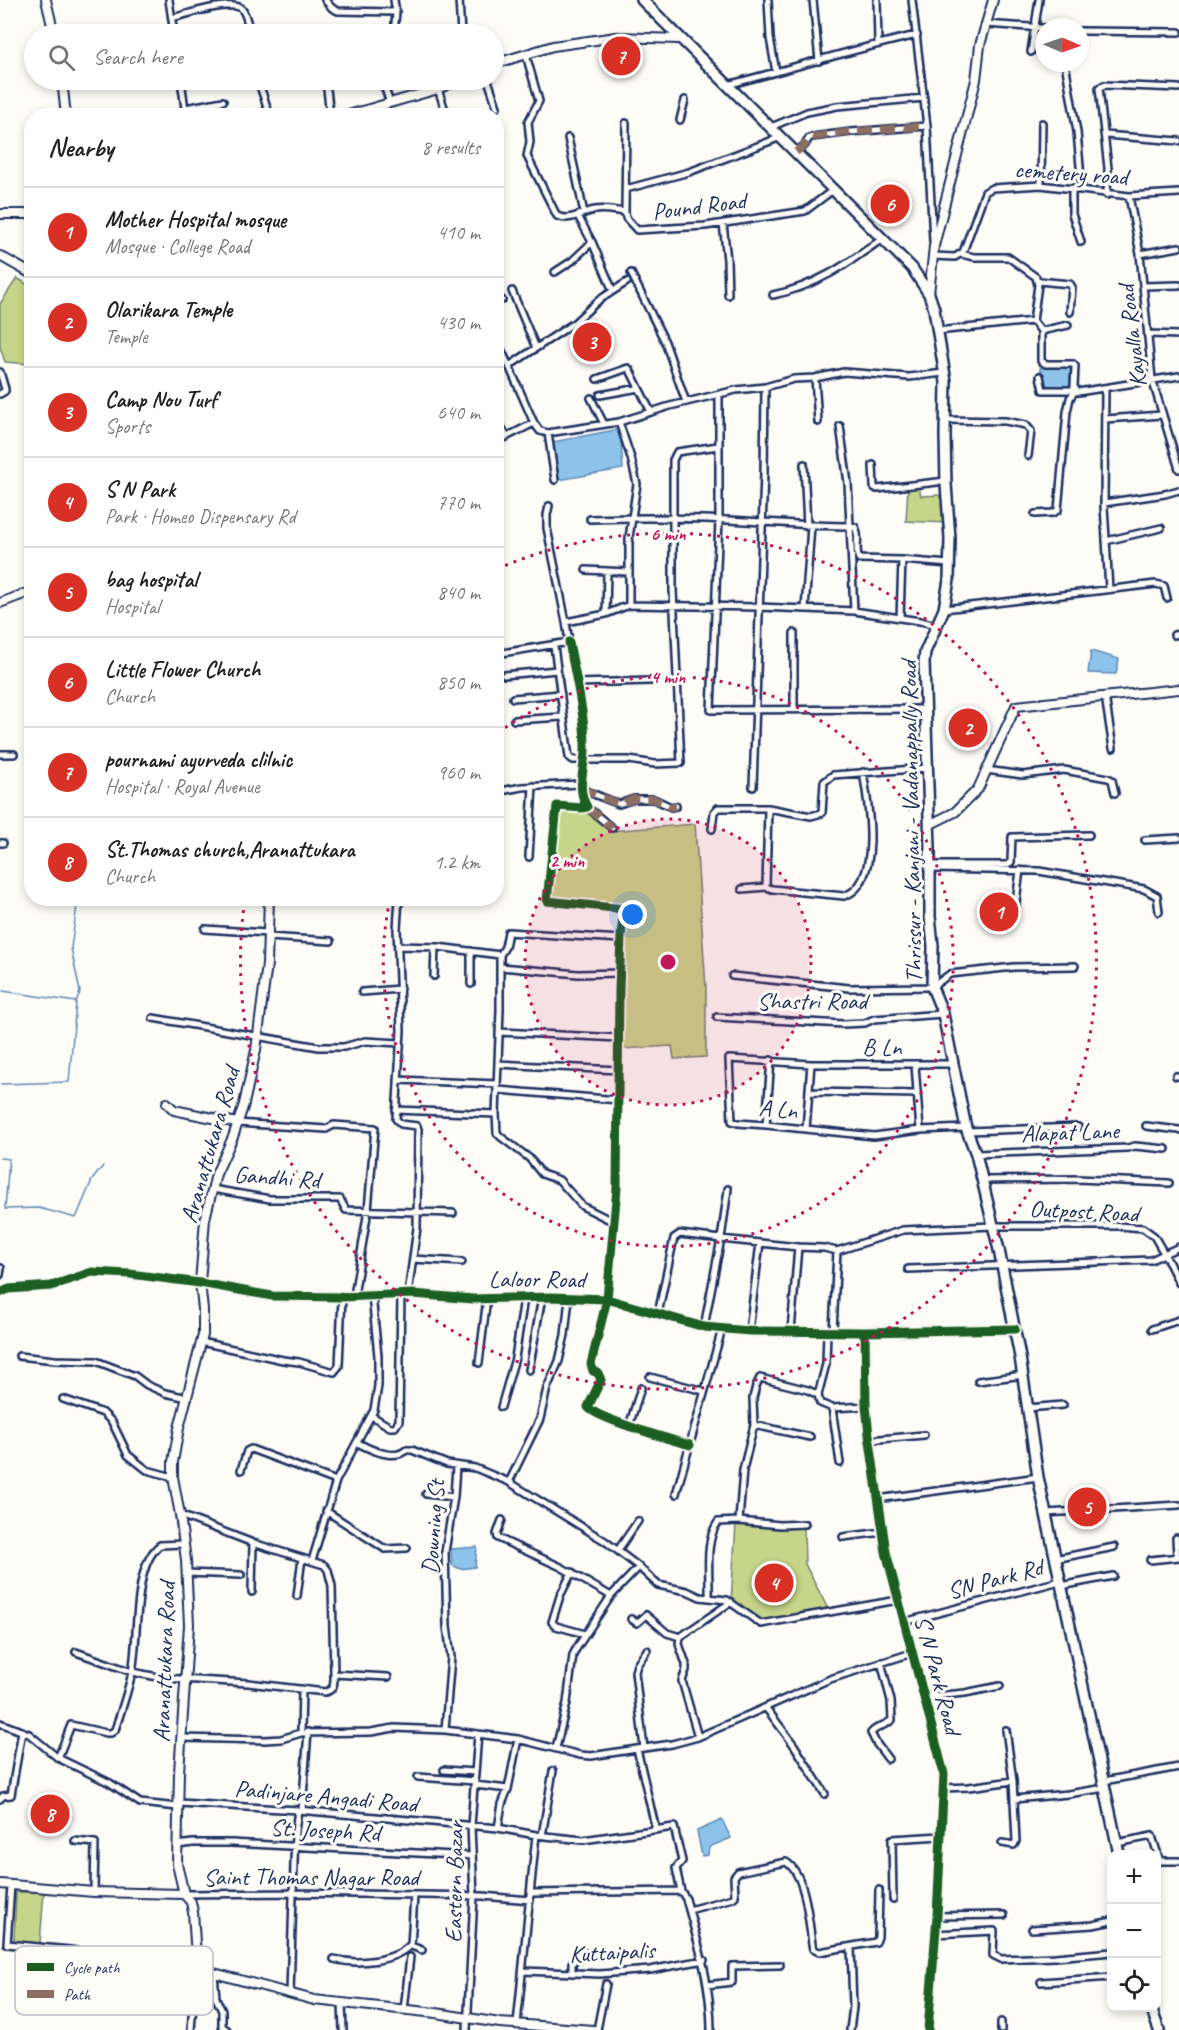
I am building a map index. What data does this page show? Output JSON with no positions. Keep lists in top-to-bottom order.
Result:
{
  "streets": {
    "main road": ["Thrissur - Kanjani - Vadanappally Road", "Aranattukara Road", "Laloor Road"],
    "street": [
      "cemetery road",
      "Pound Road",
      "Kayalla Road",
      "Shastri Road",
      "B Ln",
      "A Ln",
      "Alapat Lane",
      "Gandhi Rd",
      "Outpost Road",
      "Downing St",
      "SN Park Rd",
      "S N Park Road",
      "Padinjare Angadi Road",
      "St. Joseph Rd",
      "Saint Thomas Nagar Road",
      "Eastern Bazar",
      "Kuttaipalis"
    ]
  },
  "crossings": [
    ["cemetery road", "Kayalla Road"],
    ["Pound Road", "Thrissur - Kanjani - Vadanappally Road"],
    ["Thrissur - Kanjani - Vadanappally Road", "Shastri Road"],
    ["Thrissur - Kanjani - Vadanappally Road", "B Ln"],
    ["Thrissur - Kanjani - Vadanappally Road", "A Ln"],
    ["Thrissur - Kanjani - Vadanappally Road", "Alapat Lane"],
    ["Thrissur - Kanjani - Vadanappally Road", "Outpost Road"],
    ["Thrissur - Kanjani - Vadanappally Road", "Laloor Road"],
    ["Thrissur - Kanjani - Vadanappally Road", "SN Park Rd"],
    ["B Ln", "A Ln"],
    ["Aranattukara Road", "Gandhi Rd"],
    ["Aranattukara Road", "Laloor Road"],
    ["Aranattukara Road", "Padinjare Angadi Road"],
    ["Aranattukara Road", "St. Joseph Rd"],
    ["Aranattukara Road", "Saint Thomas Nagar Road"],
    ["Laloor Road", "S N Park Road"],
    ["SN Park Rd", "S N Park Road"],
    ["Padinjare Angadi Road", "Eastern Bazar"],
    ["St. Joseph Rd", "Eastern Bazar"],
    ["Saint Thomas Nagar Road", "Eastern Bazar"]
  ],
  "legend": ["Cycle path", "Path"],
  "north": "right",
  "page": {
    "search": "Search here",
    "pins": [
      "7",
      "6",
      "3",
      "2",
      "1",
      "5",
      "4",
      "8"
    ],
    "heading": ["Nearby", "8 results"],
    "list": [
      {
        "mark": "1",
        "name": "Mother Hospital mosque",
        "note": "Mosque · College Road",
        "value": "410 m"
      },
      {
        "mark": "2",
        "name": "Olarikara Temple",
        "note": "Temple",
        "value": "430 m"
      },
      {
        "mark": "3",
        "name": "Camp Nou Turf",
        "note": "Sports",
        "value": "640 m"
      },
      {
        "mark": "4",
        "name": "S N Park",
        "note": "Park · Homeo Dispensary Rd",
        "value": "770 m"
      },
      {
        "mark": "5",
        "name": "bag hospital",
        "note": "Hospital",
        "value": "840 m"
      },
      {
        "mark": "6",
        "name": "Little Flower Church",
        "note": "Church",
        "value": "850 m"
      },
      {
        "mark": "7",
        "name": "pournami ayurveda clilnic",
        "note": "Hospital · Royal Avenue",
        "value": "960 m"
      },
      {
        "mark": "8",
        "name": "St.Thomas church,Aranattukara",
        "note": "Church",
        "value": "1.2 km"
      }
    ],
    "map_buttons": ["+", "−"]
  },
  "rings": ["6 min", "4 min", "2 min"]
}
